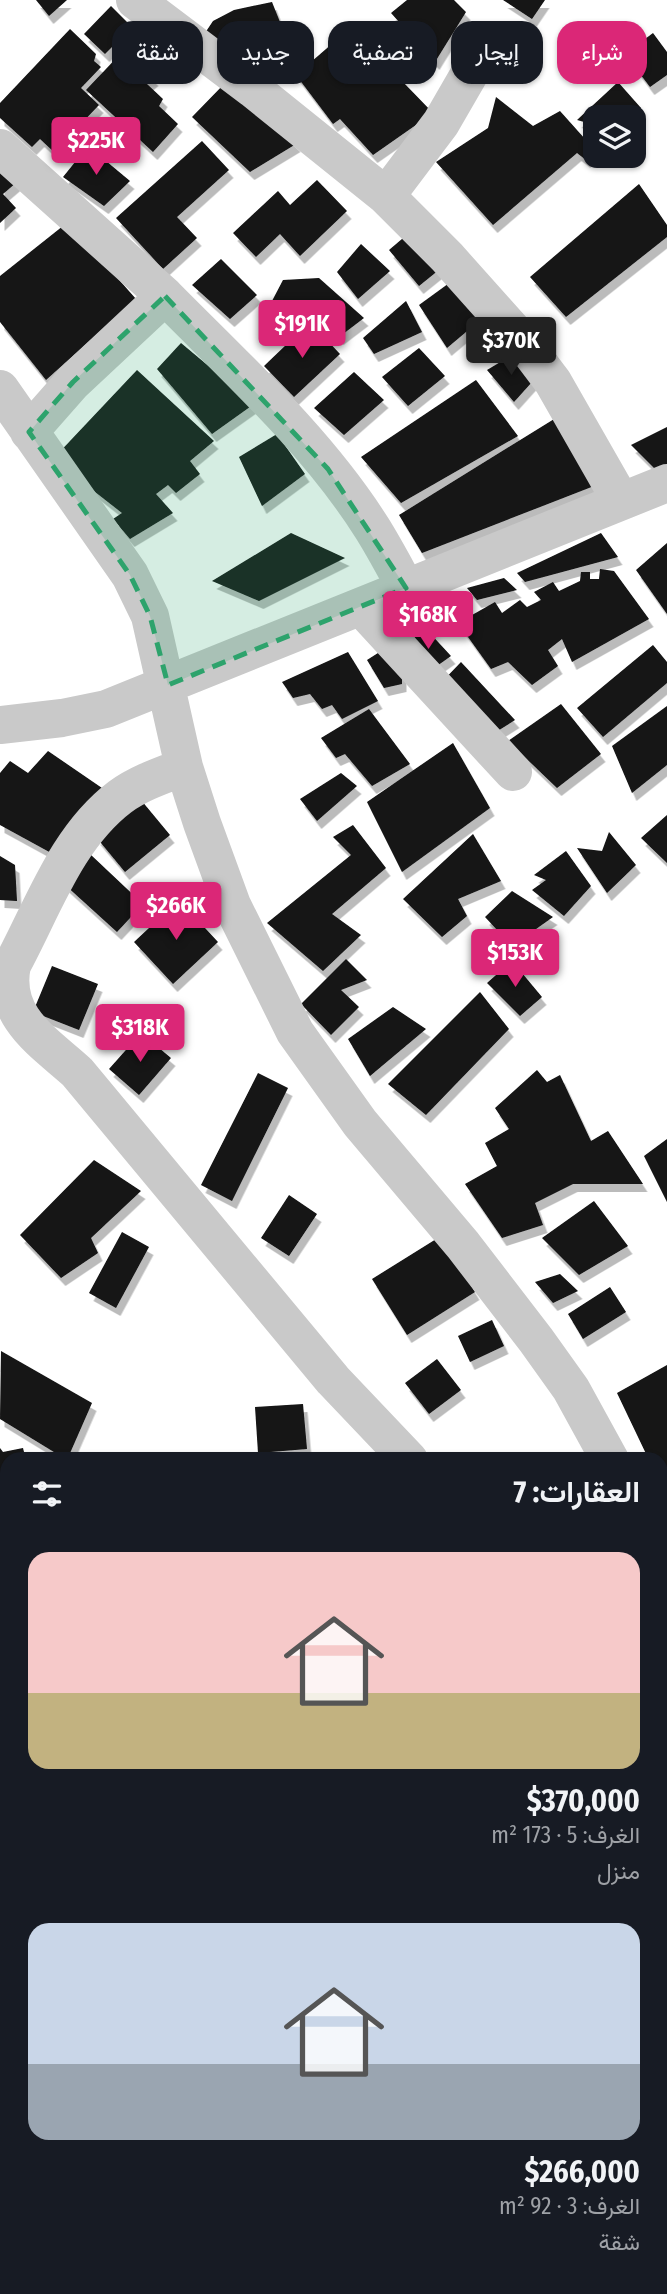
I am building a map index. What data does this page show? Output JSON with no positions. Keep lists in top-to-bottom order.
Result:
{
  "page": {
    "chip": [
      "شراء",
      "إيجار",
      "تصفية",
      "جديد",
      "شقة"
    ],
    "price": [
      "$225K",
      "$191K",
      "$370K",
      "$168K",
      "$266K",
      "$153K",
      "$318K"
    ],
    "heading": "العقارات: 7",
    "list": [
      {
        "name": "$370,000",
        "note": "الغرف: 5 · 173 m² · منزل"
      },
      {
        "name": "$266,000",
        "note": "الغرف: 3 · 92 m² · شقة"
      }
    ]
  }
}
